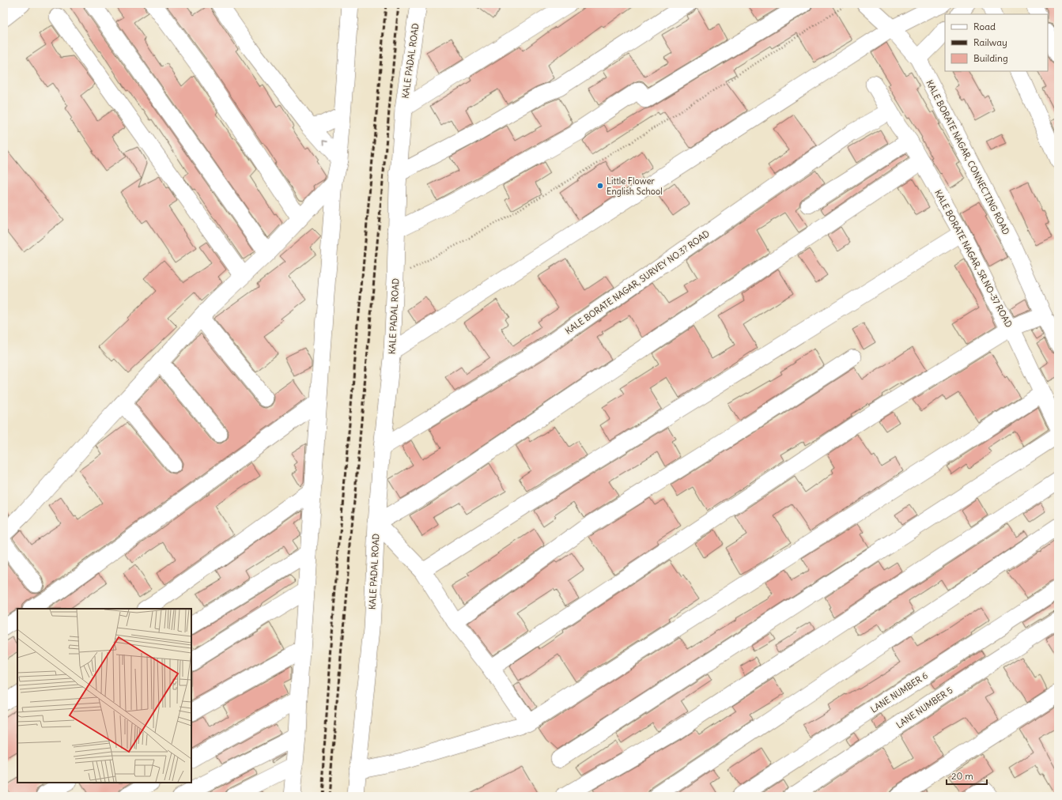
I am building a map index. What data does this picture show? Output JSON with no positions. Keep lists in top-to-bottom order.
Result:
{
  "streets": {
    "street": [
      "KALE PADAL ROAD",
      "KALE BORATE NAGAR, CONNECTING ROAD",
      "KALE BORATE NAGAR, SR.NO-37 ROAD",
      "KALE BORATE NAGAR, SURVEY NO.3? ROAD",
      "LANE NUMBER 6",
      "LANE NUMBER 5"
    ]
  },
  "crossings": [
    ["KALE PADAL ROAD", "KALE BORATE NAGAR, SURVEY NO.3? ROAD"],
    ["KALE BORATE NAGAR, SR.NO-37 ROAD", "KALE BORATE NAGAR, SURVEY NO.3? ROAD"]
  ],
  "places": ["Little Flower English School"],
  "legend": ["Road", "Railway", "Building"],
  "scale_bar": "20 m"
}
